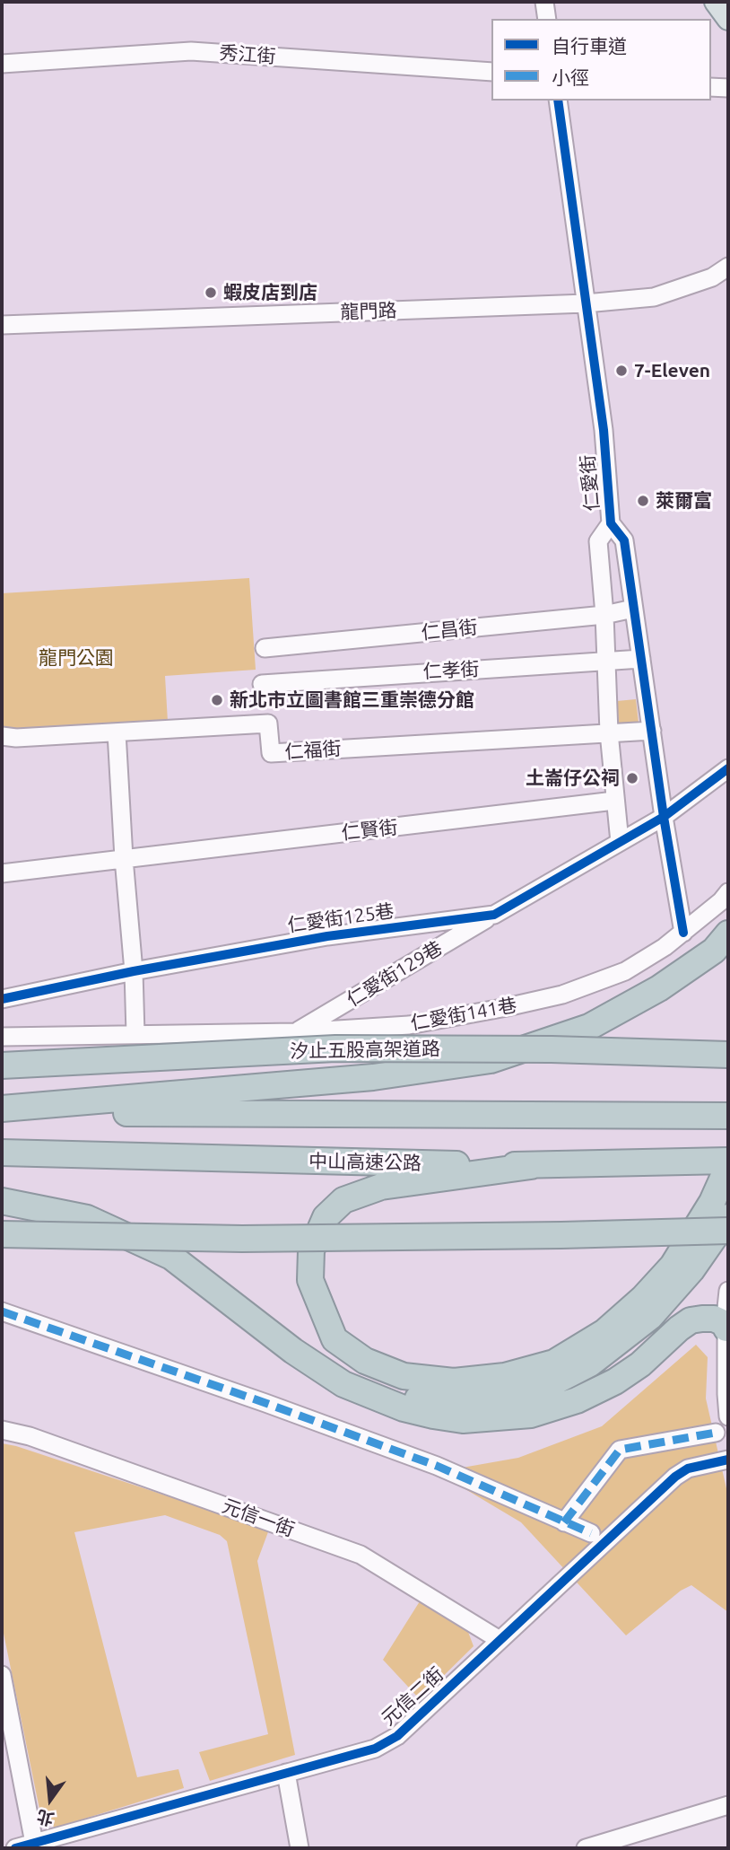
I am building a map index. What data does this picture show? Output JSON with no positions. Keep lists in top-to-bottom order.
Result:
{
  "streets": {
    "highway": ["汐止五股高架道路", "中山高速公路"],
    "street": [
      "秀江街",
      "龍門路",
      "仁愛街",
      "仁昌街",
      "仁孝街",
      "仁福街",
      "仁賢街",
      "仁愛街125巷",
      "仁愛街129巷",
      "仁愛街141巷",
      "元信一街",
      "元信二街"
    ]
  },
  "crossings": [
    ["龍門路", "仁愛街"],
    ["仁愛街", "仁昌街"],
    ["仁愛街", "仁孝街"],
    ["仁愛街", "仁福街"],
    ["仁愛街", "仁賢街"],
    ["仁愛街", "仁愛街125巷"],
    ["仁愛街", "仁愛街141巷"],
    ["仁愛街125巷", "仁愛街129巷"],
    ["仁愛街129巷", "仁愛街141巷"],
    ["元信一街", "元信二街"]
  ],
  "parks": ["龍門公園"],
  "places": [
    "蝦皮店到店",
    "7-Eleven",
    "萊爾富",
    "新北市立圖書館三重崇德分館",
    "土崙仔公祠"
  ],
  "legend": ["自行車道", "小徑"],
  "north": "bottom"
}
